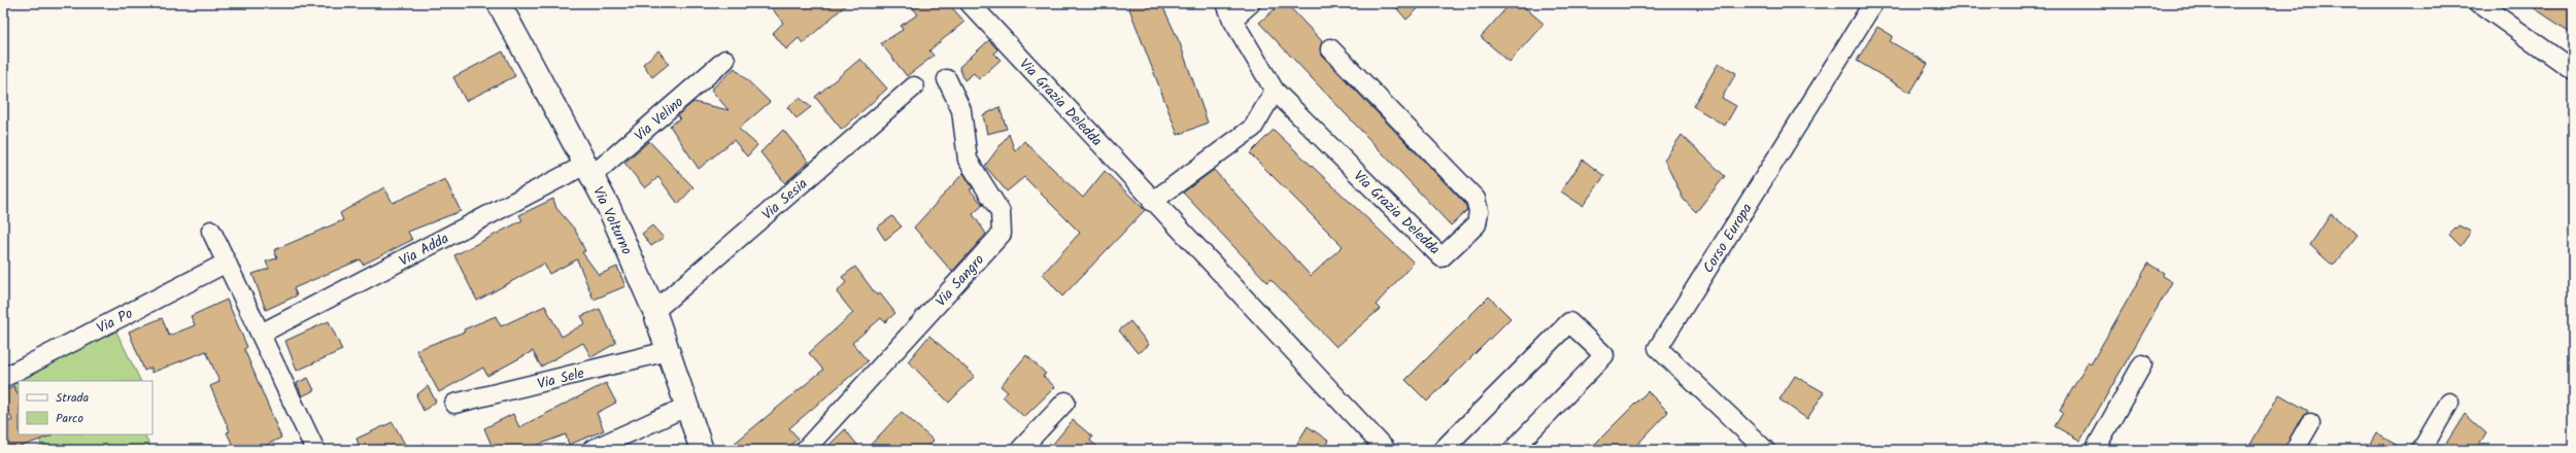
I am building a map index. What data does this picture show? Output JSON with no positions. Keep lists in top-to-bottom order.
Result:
{
  "streets": {
    "street": [
      "Via Grazia Deledda",
      "Via Velino",
      "Via Sesia",
      "Via Volturno",
      "Corso Europa",
      "Via Adda",
      "Via Sangro",
      "Via Po",
      "Via Sele"
    ]
  },
  "crossings": [
    ["Via Velino", "Via Volturno"],
    ["Via Velino", "Via Adda"],
    ["Via Sesia", "Via Volturno"],
    ["Via Volturno", "Via Adda"],
    ["Via Volturno", "Via Sele"]
  ],
  "legend": ["Strada", "Parco"]
}
